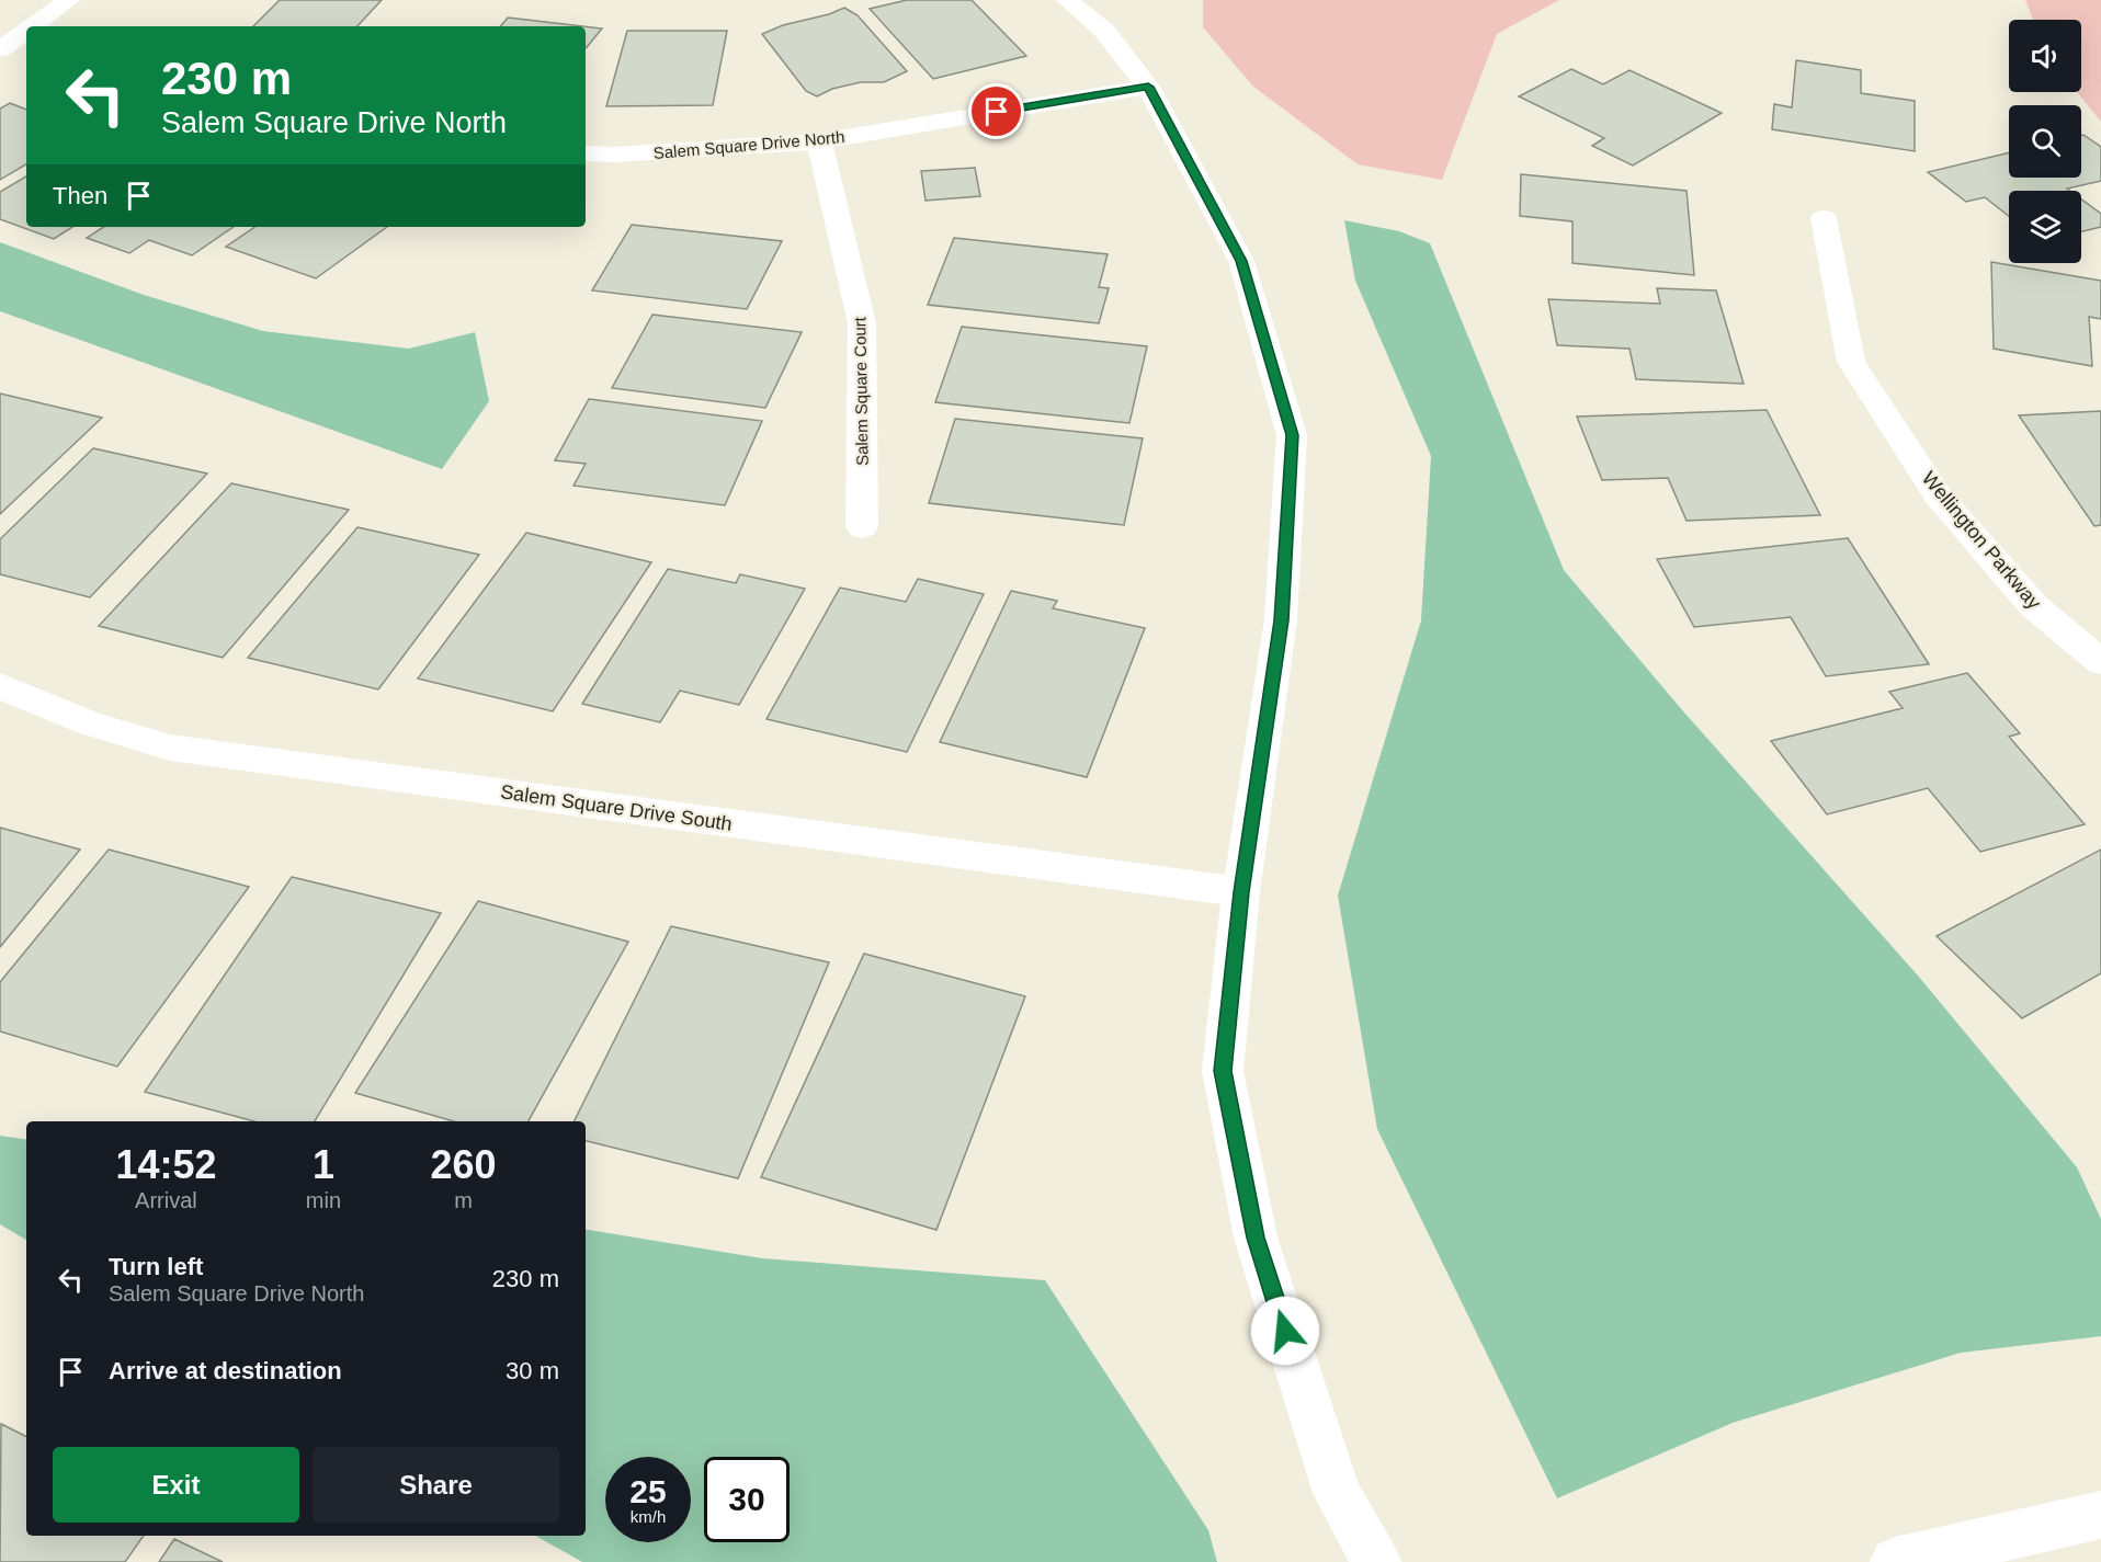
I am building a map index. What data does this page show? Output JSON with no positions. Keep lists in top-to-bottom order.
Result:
{
  "streets": {
    "street": [
      "Salem Square Drive North",
      "Salem Square Court",
      "Wellington Parkway",
      "Salem Square Drive South"
    ]
  },
  "crossings": [
    ["Salem Square Drive North", "Salem Square Court"]
  ],
  "page": {
    "turn": ["230 m", "Salem Square Drive North"],
    "then": "Then",
    "eta": [
      "14:52",
      "Arrival",
      "1",
      "min",
      "260",
      "m"
    ],
    "list": [
      {
        "name": "Turn left",
        "note": "Salem Square Drive North",
        "value": "230 m"
      },
      {
        "name": "Arrive at destination",
        "value": "30 m"
      }
    ],
    "buttons": ["Exit", "Share"],
    "speed": "25 km/h",
    "limit": "30"
  }
}
